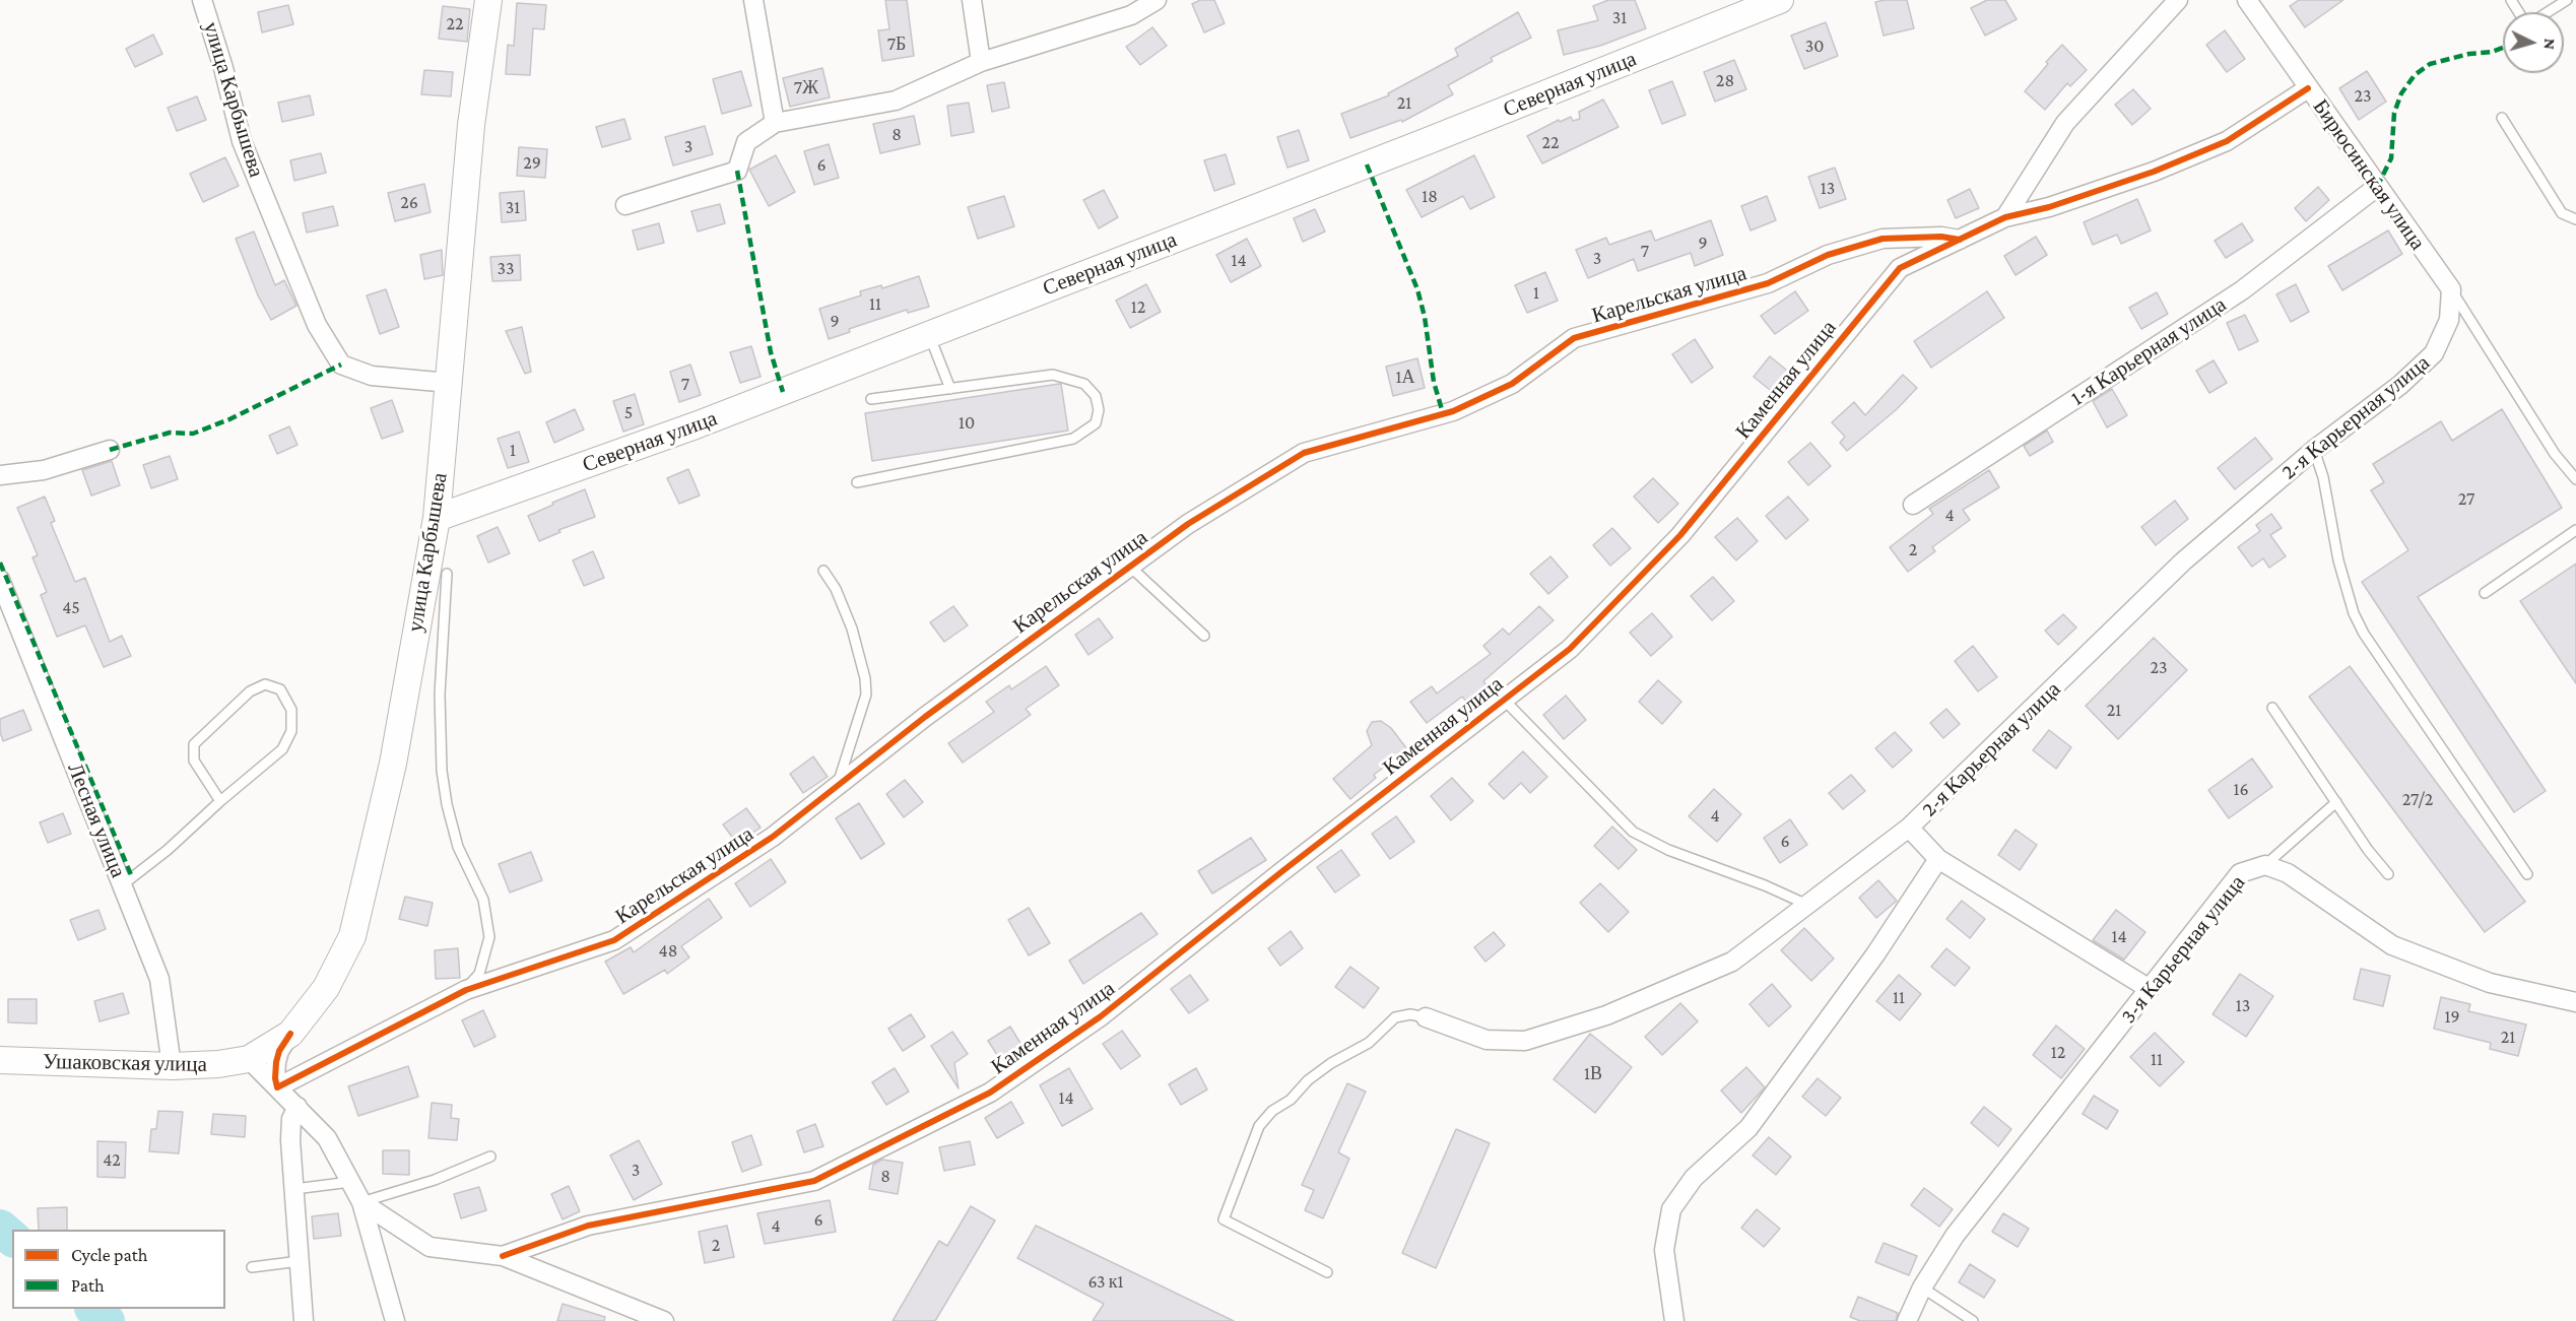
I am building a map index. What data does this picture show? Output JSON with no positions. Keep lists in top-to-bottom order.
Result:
{
  "streets": {
    "main road": ["Северная улица", "улица Карбышева", "Ушаковская улица"],
    "street": [
      "Бирюсинская улица",
      "Карельская улица",
      "1-я Карьерная улица",
      "Каменная улица",
      "2-я Карьерная улица",
      "Лесная улица",
      "3-я Карьерная улица"
    ]
  },
  "crossings": [
    ["Северная улица", "улица Карбышева"],
    ["улица Карбышева", "Ушаковская улица"],
    ["Бирюсинская улица", "1-я Карьерная улица"],
    ["Бирюсинская улица", "Каменная улица"],
    ["Бирюсинская улица", "2-я Карьерная улица"],
    ["Карельская улица", "Каменная улица"],
    ["Лесная улица", "Ушаковская улица"]
  ],
  "house_numbers": [
    "31",
    "22",
    "7Б",
    "30",
    "28",
    "7Ж",
    "23",
    "21",
    "8",
    "22",
    "3",
    "29",
    "6",
    "13",
    "18",
    "26",
    "31",
    "9",
    "7",
    "3",
    "14",
    "33",
    "1",
    "11",
    "12",
    "9",
    "1А",
    "7",
    "5",
    "10",
    "1",
    "27",
    "4",
    "2",
    "45",
    "23",
    "21",
    "16",
    "27/2",
    "4",
    "6",
    "14",
    "48",
    "11",
    "13",
    "19",
    "21",
    "12",
    "11",
    "1В",
    "14",
    "42",
    "3",
    "8",
    "6",
    "4",
    "2",
    "63 к1"
  ],
  "legend": ["Cycle path", "Path"],
  "north": "right"
}
